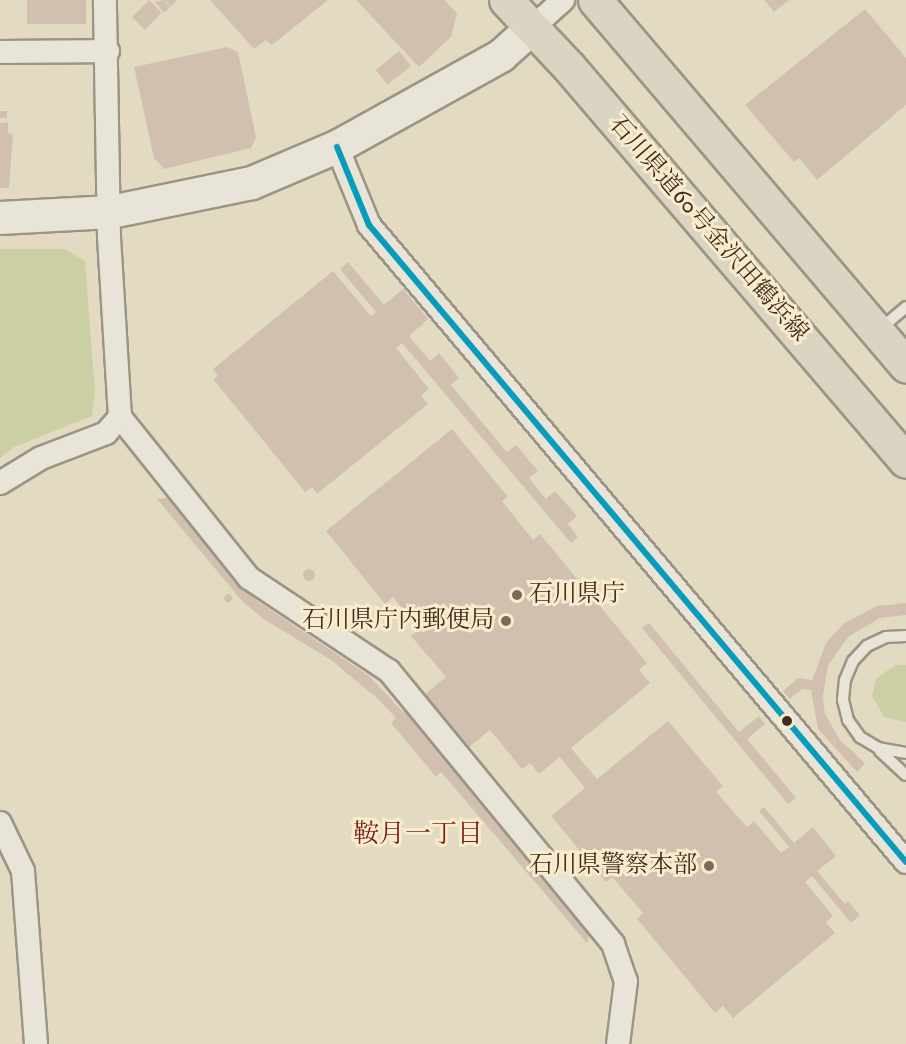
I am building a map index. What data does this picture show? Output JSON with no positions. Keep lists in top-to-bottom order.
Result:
{
  "streets": {
    "main road": ["石川県道60号金沢田鶴浜線"]
  },
  "districts": ["鞍月一丁目"],
  "places": ["石川県庁", "石川県庁内郵便局", "石川県警察本部"]
}
